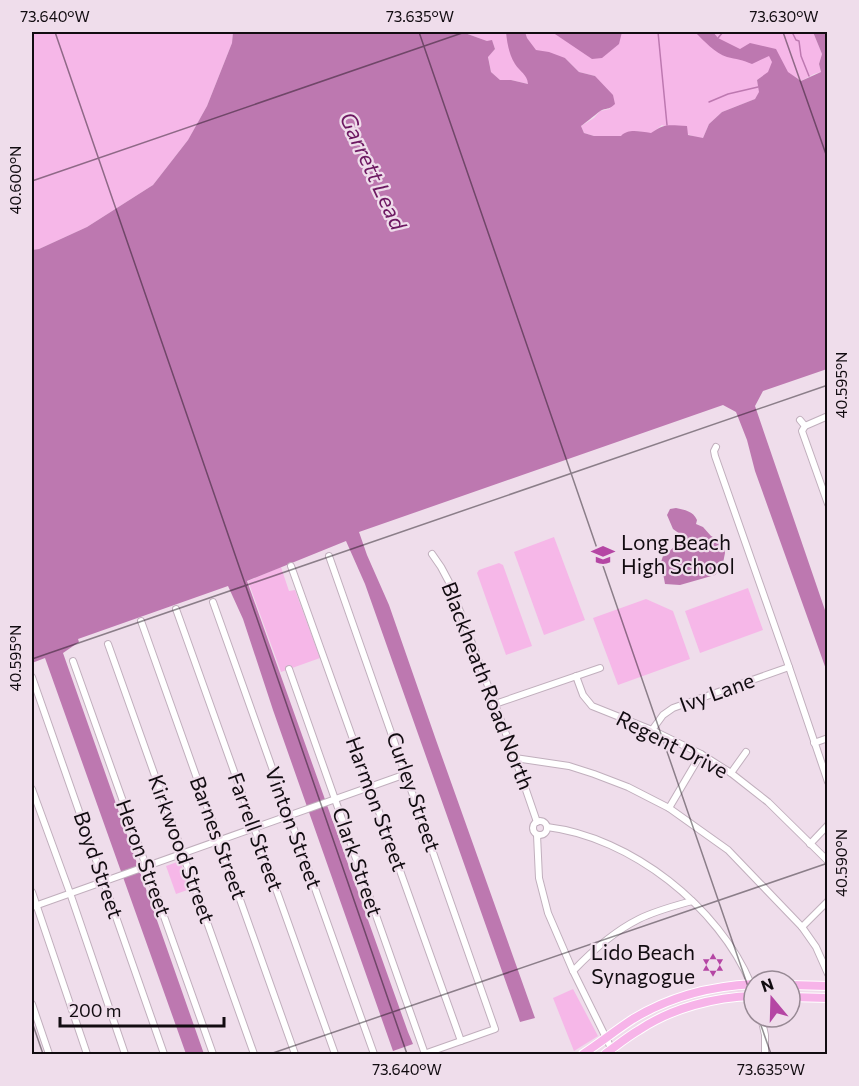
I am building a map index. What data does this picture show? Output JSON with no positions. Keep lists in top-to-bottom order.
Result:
{
  "streets": {
    "street": [
      "Blackheath Road North",
      "Ivy Lane",
      "Regent Drive",
      "Curley Street",
      "Harmon Street",
      "Vinton Street",
      "Farrell Street",
      "Barnes Street",
      "Kirkwood Street",
      "Heron Street",
      "Clark Street",
      "Boyd Street"
    ]
  },
  "crossings": [
    ["Ivy Lane", "Regent Drive"],
    ["Curley Street", "Harmon Street"]
  ],
  "water": ["Garrett Lead"],
  "places": {
    "school or university": ["Long Beach High School"],
    "synagogue": ["Lido Beach Synagogue"]
  },
  "scale_bar": "200 m",
  "north": "top",
  "coordinates": [
    "73.640°W",
    "73.635°W",
    "73.630°W",
    "40.600°N",
    "40.595°N",
    "40.590°N"
  ]
}
